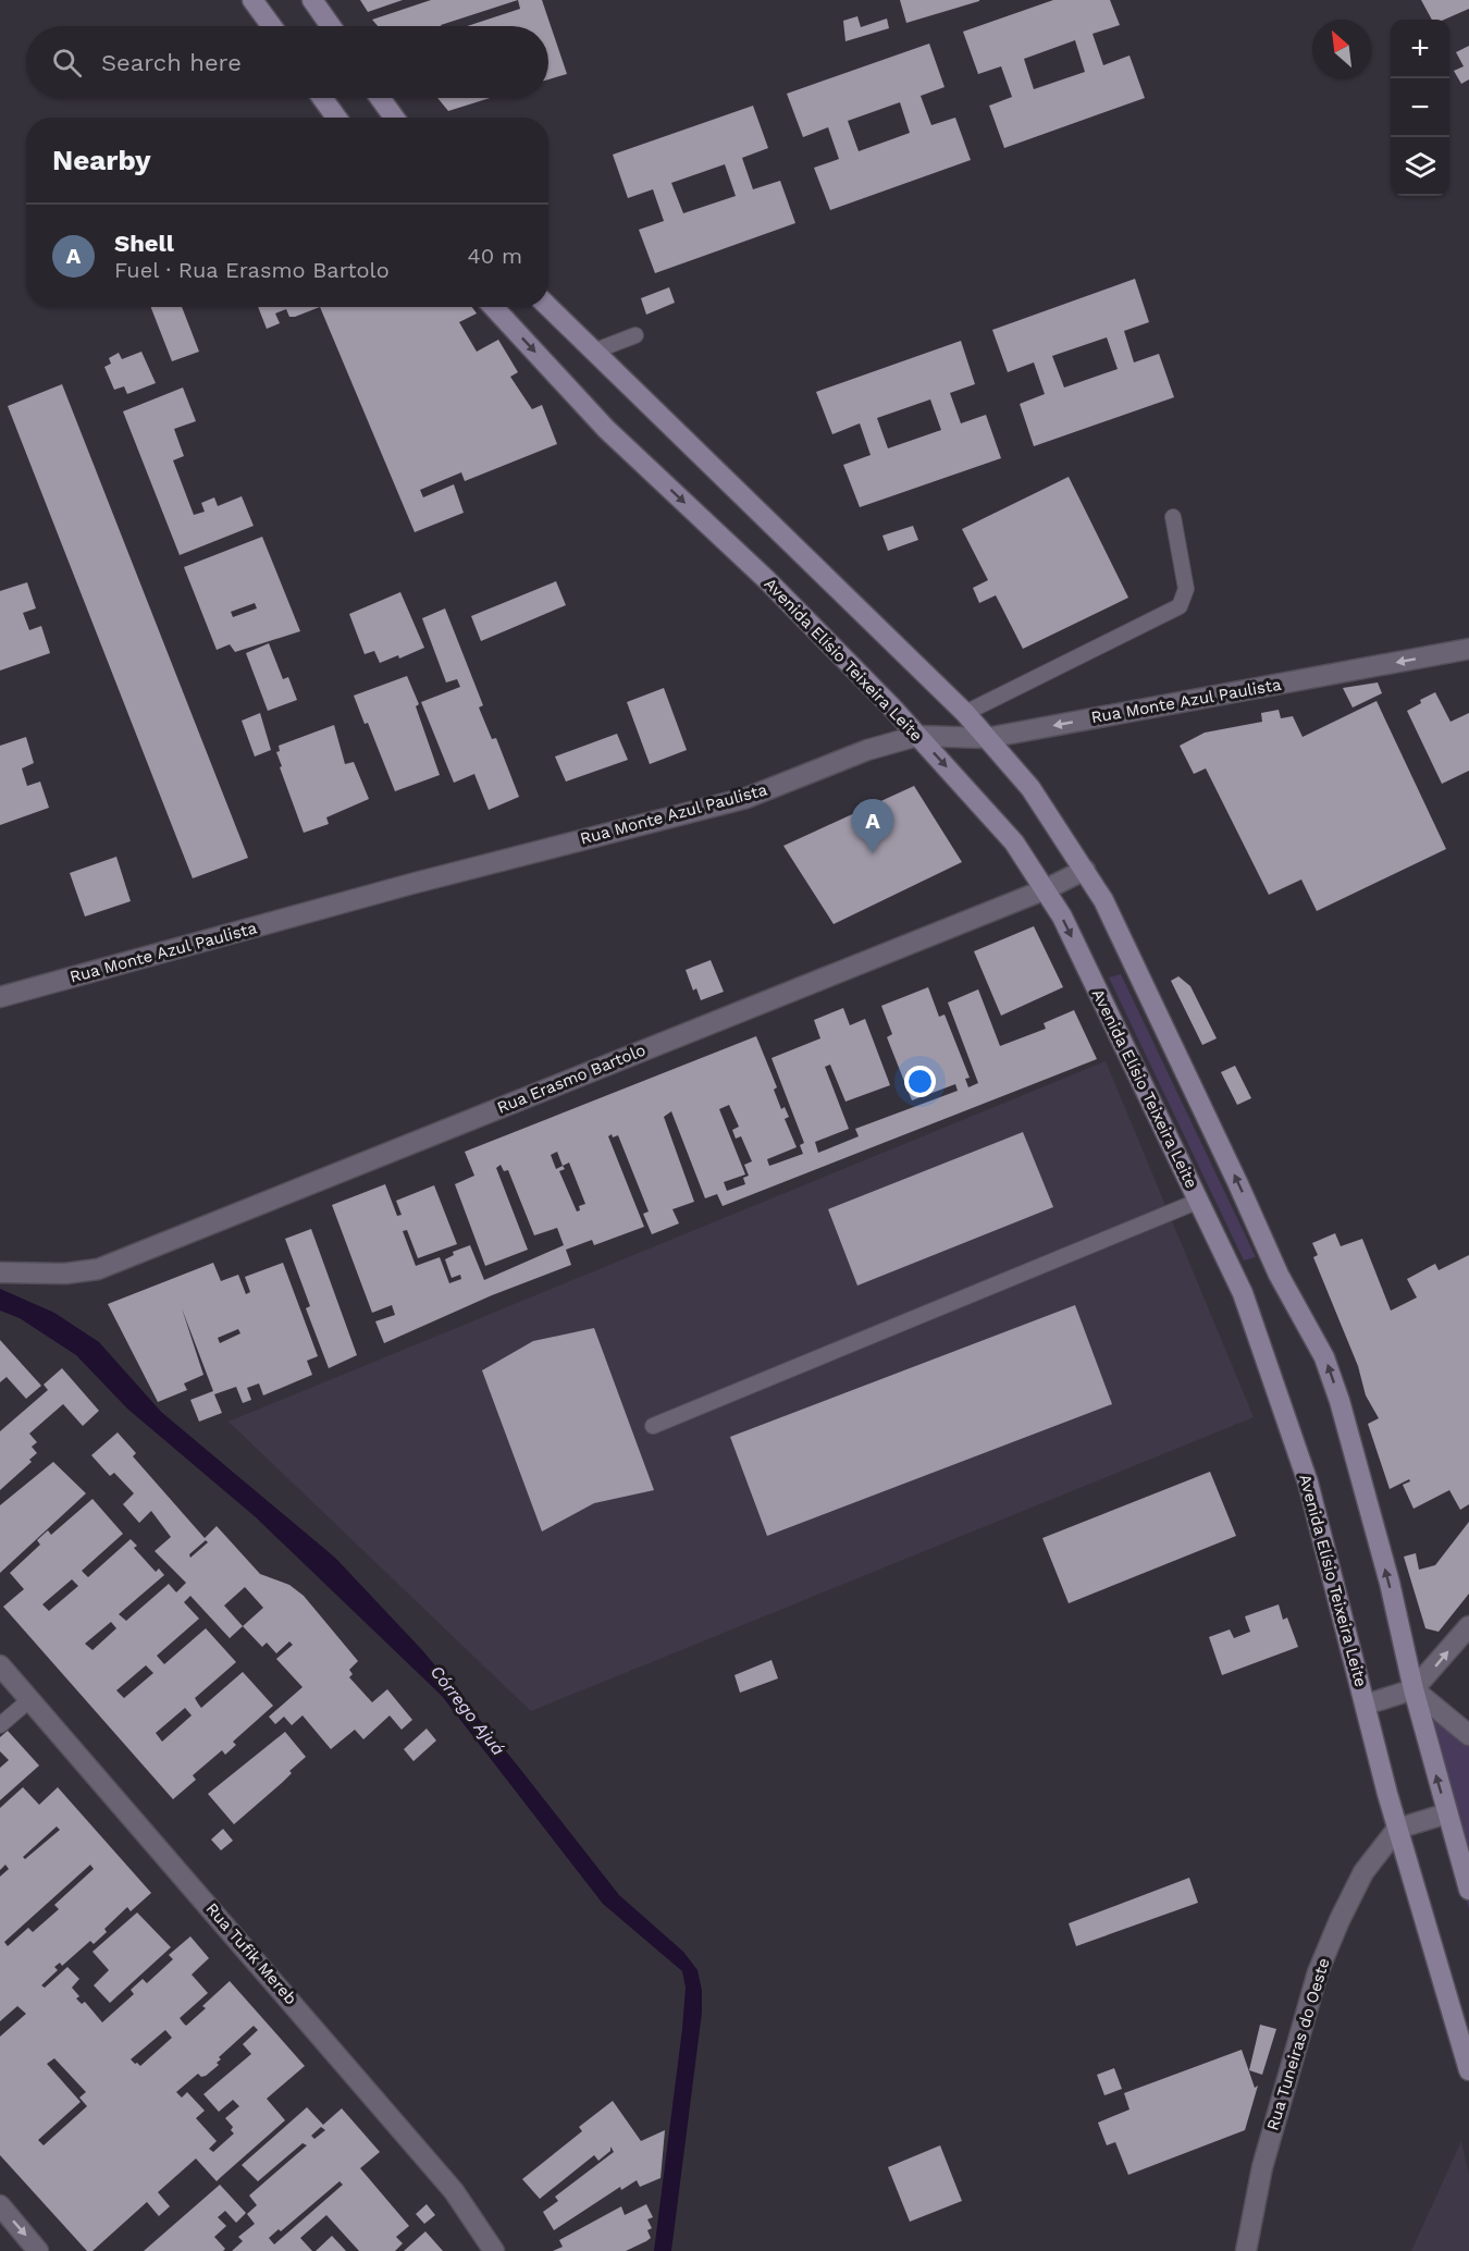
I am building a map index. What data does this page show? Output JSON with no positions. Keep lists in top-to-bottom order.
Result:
{
  "streets": {
    "main road": ["Avenida Elísio Teixeira Leite"],
    "street": [
      "Rua Monte Azul Paulista",
      "Rua Erasmo Bartolo",
      "Rua Tufik Mereb",
      "Rua Tuneiras do Oeste"
    ]
  },
  "crossings": [
    ["Avenida Elísio Teixeira Leite", "Rua Monte Azul Paulista"],
    ["Avenida Elísio Teixeira Leite", "Rua Erasmo Bartolo"],
    ["Avenida Elísio Teixeira Leite", "Rua Tuneiras do Oeste"]
  ],
  "water": ["Córrego Ajuá"],
  "north": "top left",
  "page": {
    "map_buttons": ["+", "−"],
    "search": "Search here",
    "heading": "Nearby",
    "list": [
      {
        "mark": "A",
        "name": "Shell",
        "note": "Fuel · Rua Erasmo Bartolo",
        "value": "40 m"
      }
    ],
    "pins": "A"
  }
}
